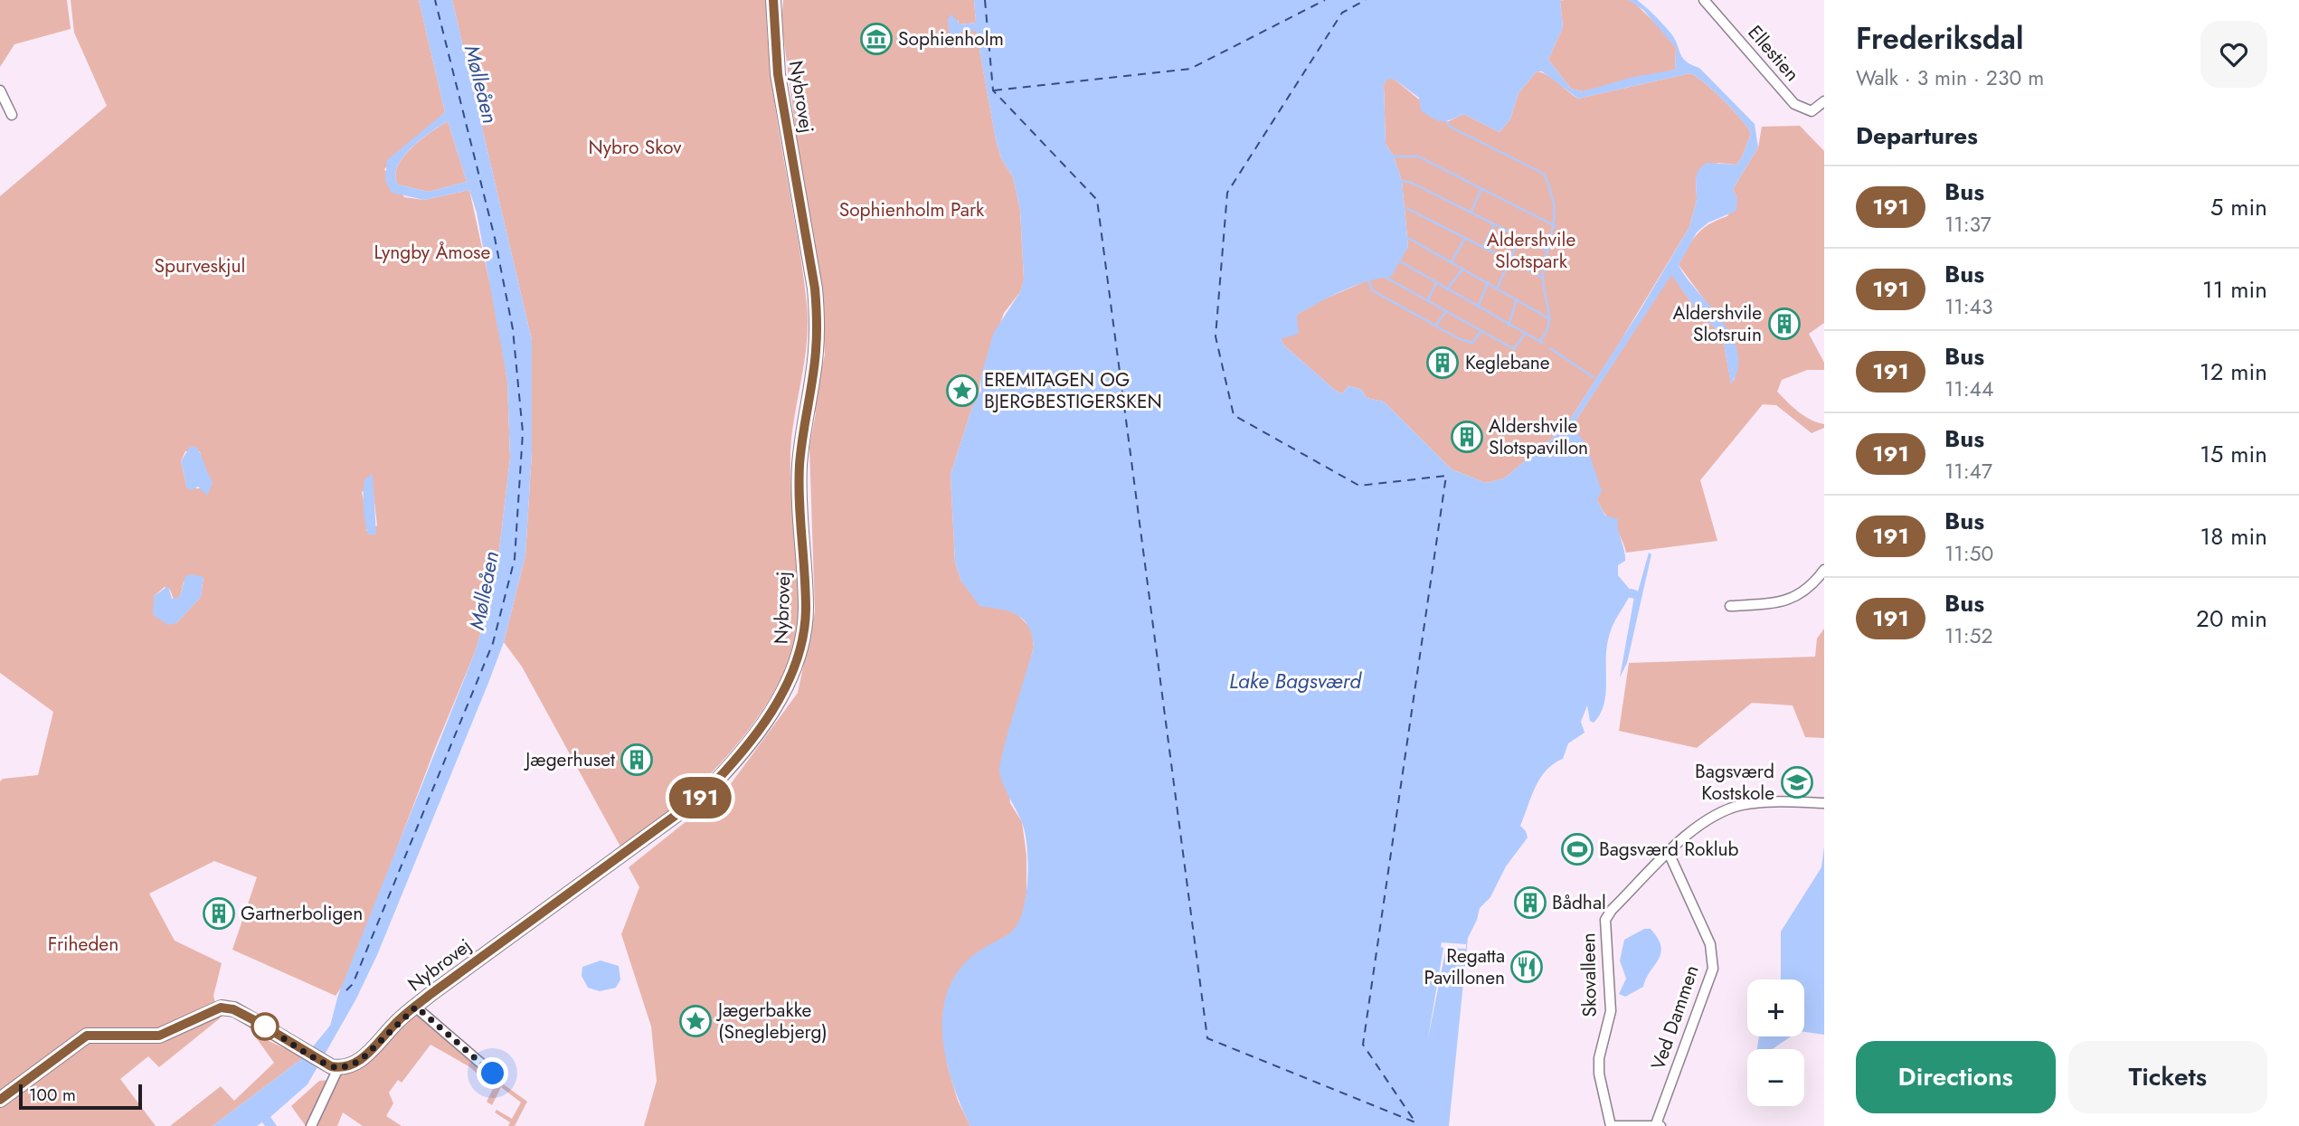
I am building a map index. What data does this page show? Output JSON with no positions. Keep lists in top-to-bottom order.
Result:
{
  "streets": {
    "street": [
      "Ellestien",
      "Nybrovej",
      "Skovalleen",
      "Ved Dammen"
    ]
  },
  "crossings": [
    ["Skovalleen", "Ved Dammen"]
  ],
  "water": ["Mølleåen", "Lake Bagsværd"],
  "parks": [
    "Nybro Skov",
    "Sophienholm Park",
    "Aldershvile Slotspark",
    "Lyngby Åmose",
    "Spurveskjul",
    "Friheden"
  ],
  "places": {
    "museum": ["Sophienholm"],
    "building": [
      "Aldershvile Slotsruin",
      "Keglebane",
      "Aldershvile Slotspavillon",
      "Jægerhuset",
      "Bådhal",
      "Gartnerboligen"
    ],
    "place": ["EREMITAGEN OG BJERGBESTIGERSKEN", "Jægerbakke (Sneglebjerg)"],
    "school or university": ["Bagsværd Kostskole"],
    "sports": ["Bagsværd Roklub"],
    "restaurant": ["Regatta Pavillonen"]
  },
  "lines": ["bus line 191"],
  "scale_bar": "100 m",
  "page": {
    "on_map": "191",
    "heading": [
      ["Frederiksdal", "Walk · 3 min · 230 m"],
      "Departures"
    ],
    "list": [
      {
        "mark": "191",
        "name": "Bus",
        "note": "11:37",
        "value": "5 min"
      },
      {
        "mark": "191",
        "name": "Bus",
        "note": "11:43",
        "value": "11 min"
      },
      {
        "mark": "191",
        "name": "Bus",
        "note": "11:44",
        "value": "12 min"
      },
      {
        "mark": "191",
        "name": "Bus",
        "note": "11:47",
        "value": "15 min"
      },
      {
        "mark": "191",
        "name": "Bus",
        "note": "11:50",
        "value": "18 min"
      },
      {
        "mark": "191",
        "name": "Bus",
        "note": "11:52",
        "value": "20 min"
      }
    ],
    "map_buttons": ["+", "−"],
    "buttons": ["Directions", "Tickets"],
    "scale": "100 m"
  }
}
